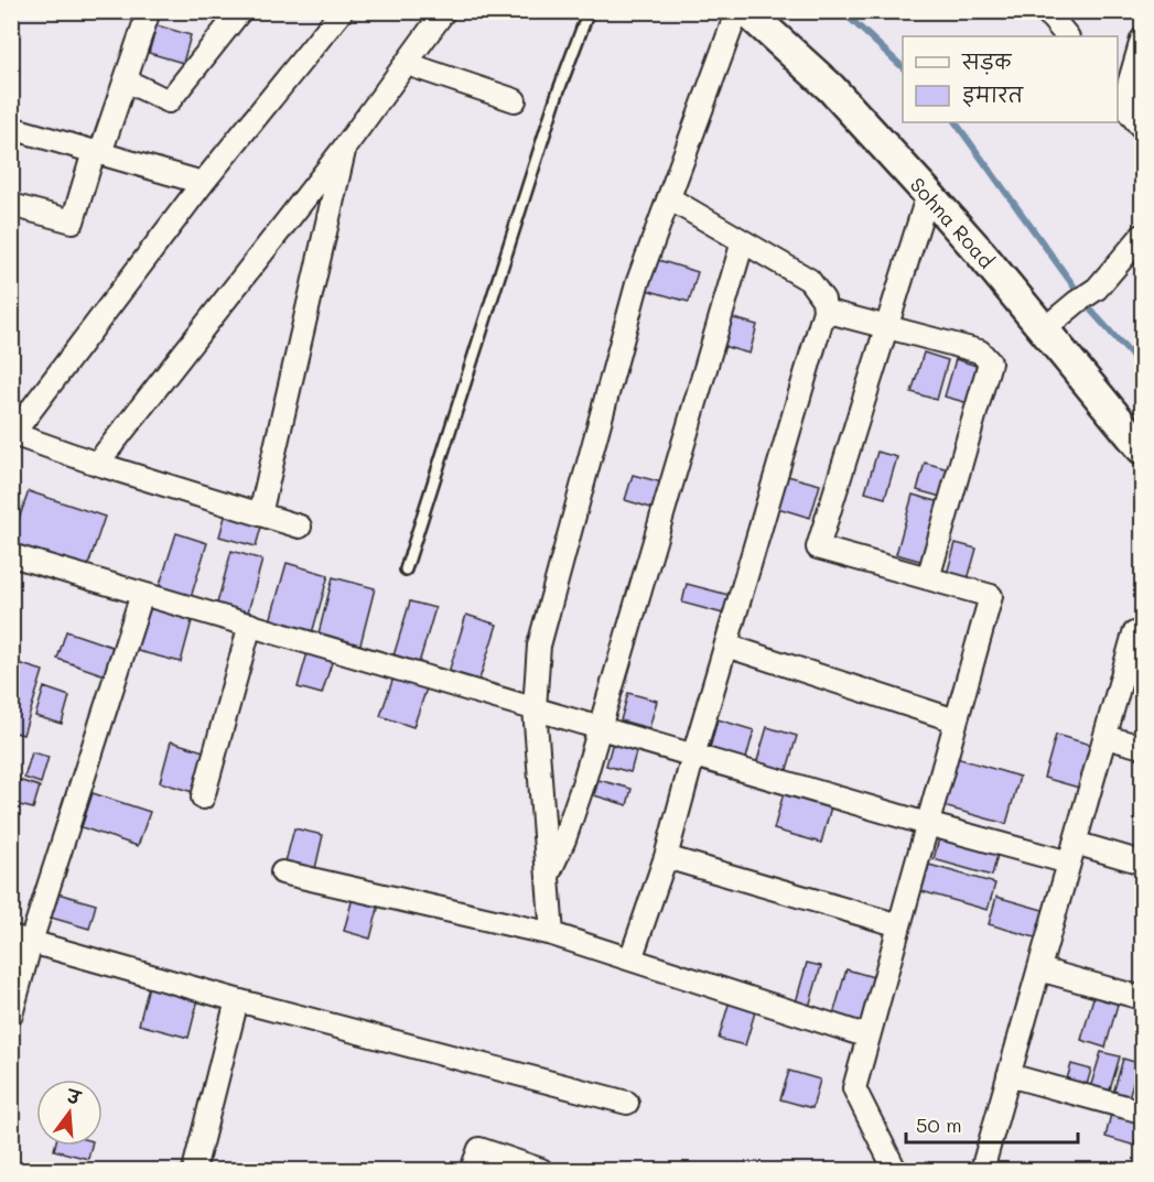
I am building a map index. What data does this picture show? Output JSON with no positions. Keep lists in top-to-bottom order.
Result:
{
  "streets": {
    "main road": ["Sohna Road"]
  },
  "legend": ["सड़क", "इमारत"],
  "scale_bar": "50 m",
  "north": "top"
}
